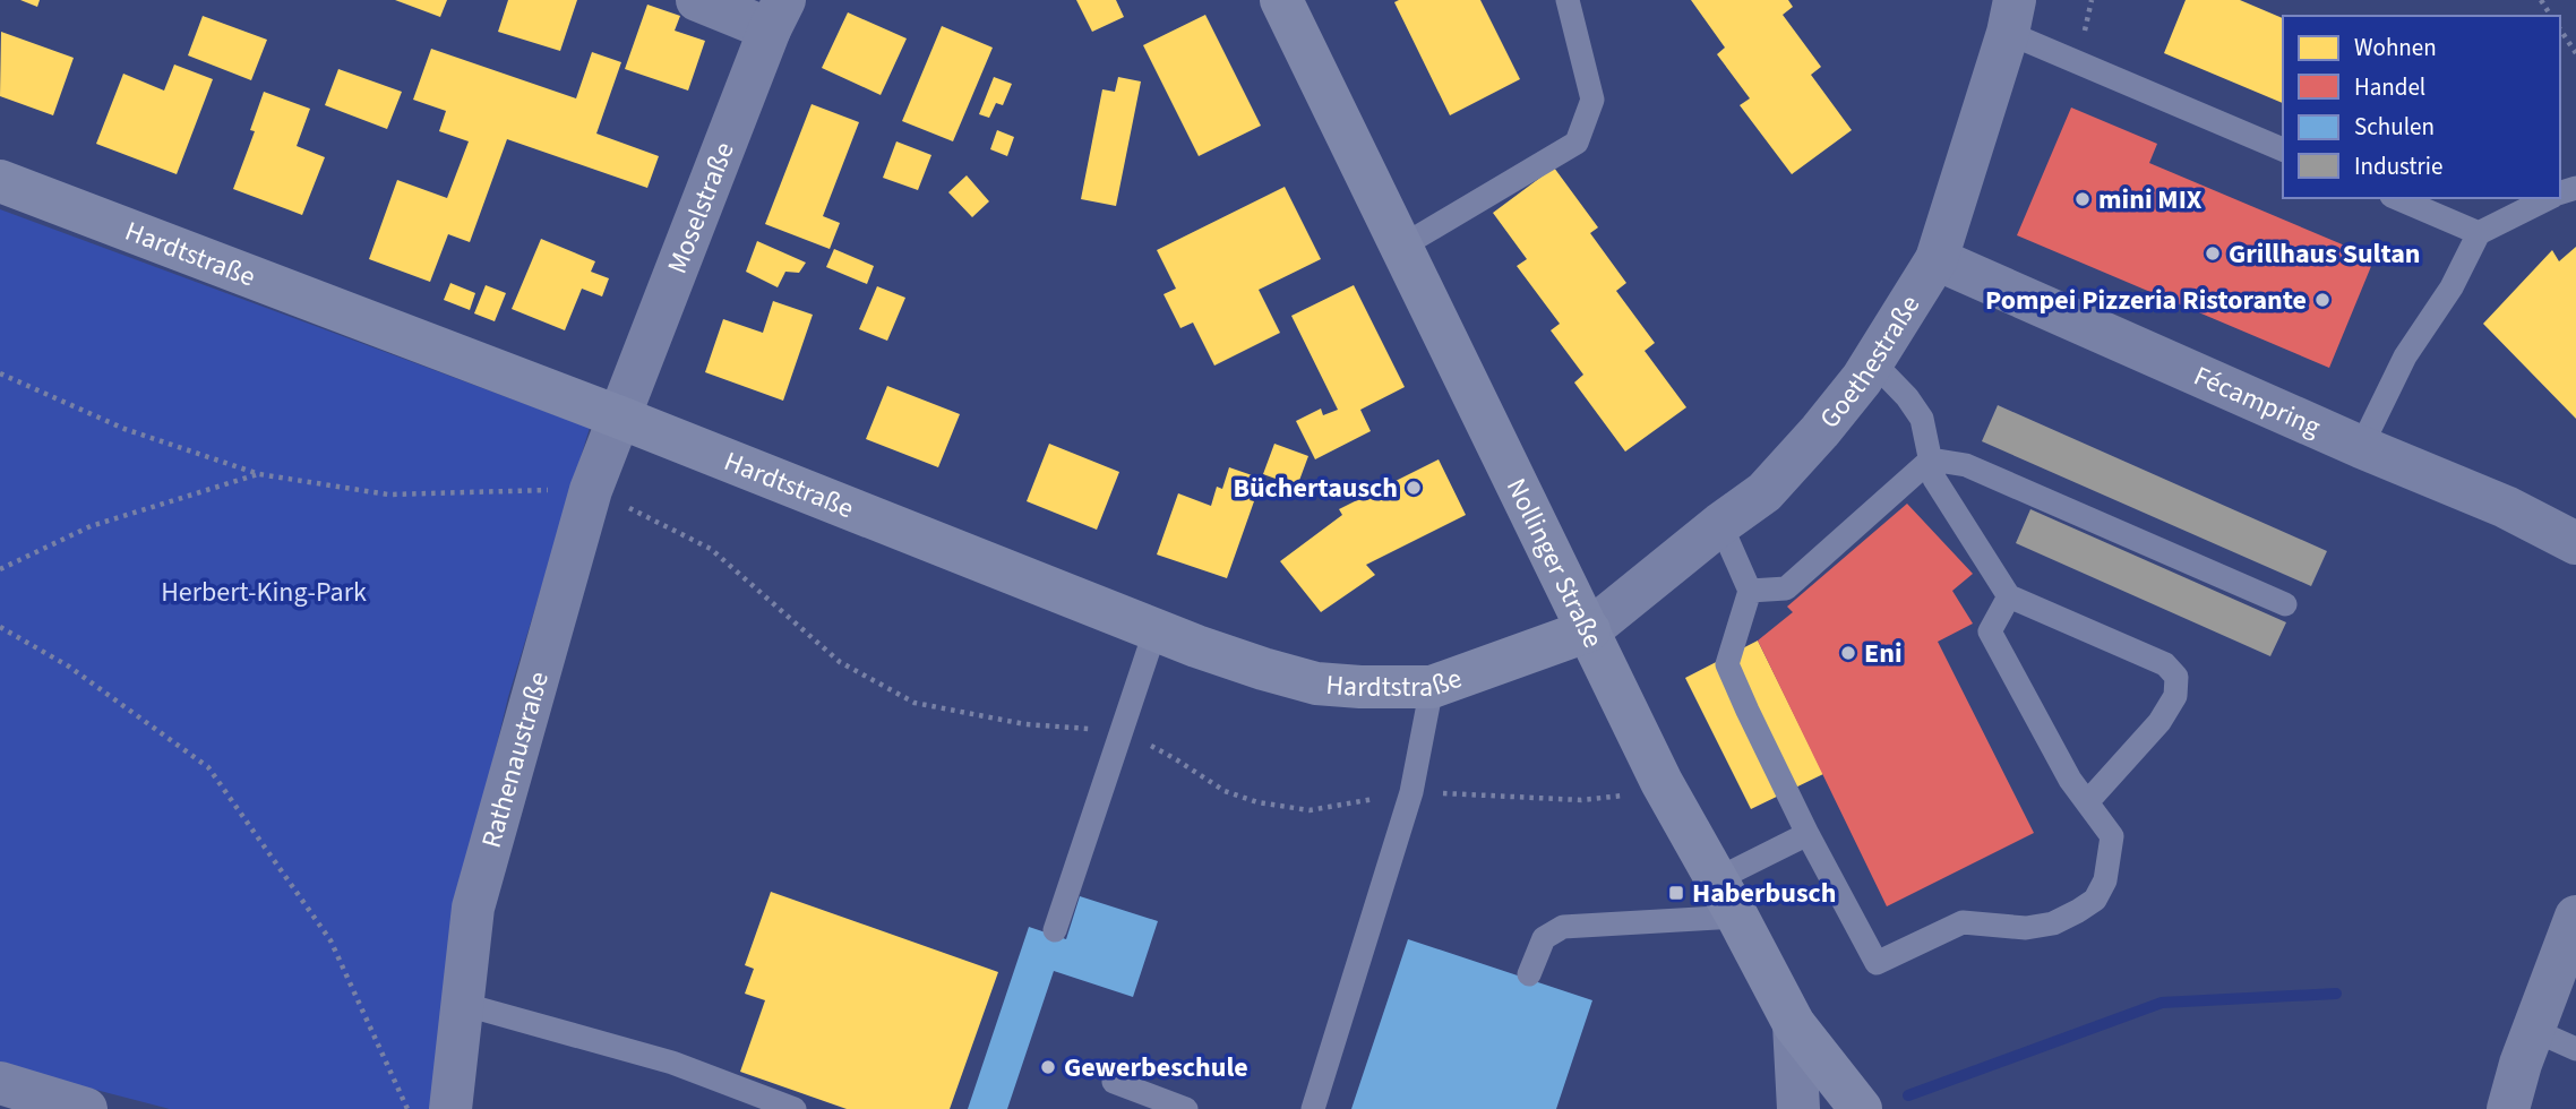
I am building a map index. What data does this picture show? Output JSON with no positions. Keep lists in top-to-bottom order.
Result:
{
  "streets": {
    "street": [
      "Moselstraße",
      "Hardtstraße",
      "Goethestraße",
      "Fécampring",
      "Nollinger Straße",
      "Rathenaustraße"
    ]
  },
  "crossings": [
    ["Moselstraße", "Hardtstraße"],
    ["Moselstraße", "Rathenaustraße"],
    ["Hardtstraße", "Goethestraße"],
    ["Hardtstraße", "Nollinger Straße"],
    ["Hardtstraße", "Rathenaustraße"],
    ["Goethestraße", "Fécampring"],
    ["Goethestraße", "Nollinger Straße"]
  ],
  "parks": ["Herbert-King-Park"],
  "places": {
    "other": [
      "mini MIX",
      "Grillhaus Sultan",
      "Pompei Pizzeria Ristorante",
      "Büchertausch",
      "Eni",
      "Gewerbeschule"
    ],
    "transit": ["Haberbusch"]
  },
  "legend": [
    "Wohnen",
    "Handel",
    "Schulen",
    "Industrie"
  ]
}
